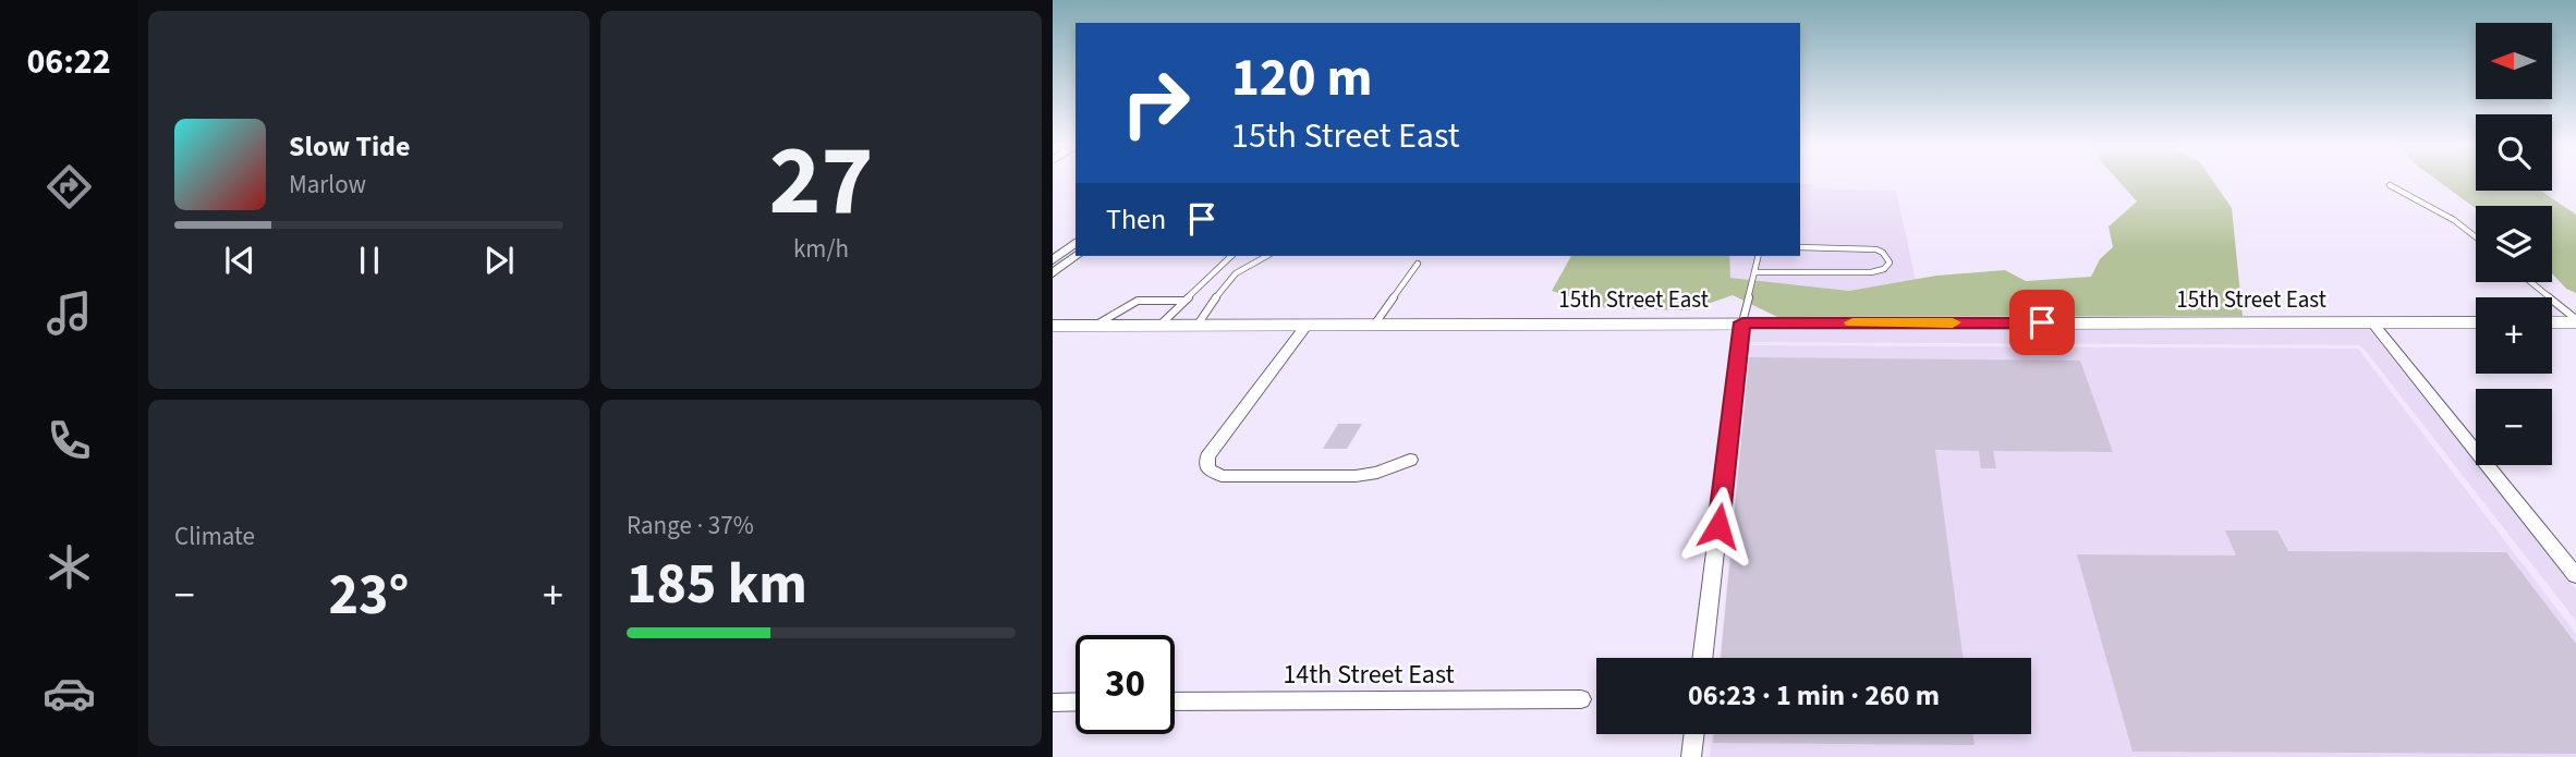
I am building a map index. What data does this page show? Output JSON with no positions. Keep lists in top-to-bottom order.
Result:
{
  "streets": {
    "main road": ["15th Street East"],
    "street": ["14th Street East"]
  },
  "north": "left",
  "page": {
    "tabs": "06:22",
    "tile": [
      ["27", "km/h"],
      "Climate",
      ["Range · 37%", "185 km"]
    ],
    "map_buttons": ["+", "−"],
    "turn": ["120 m", "15th Street East"],
    "song": ["Slow Tide", "Marlow"],
    "then": "Then",
    "heat": ["−", "23°", "+"],
    "limit": "30",
    "trip": "06:23 · 1 min · 260 m"
  }
}
